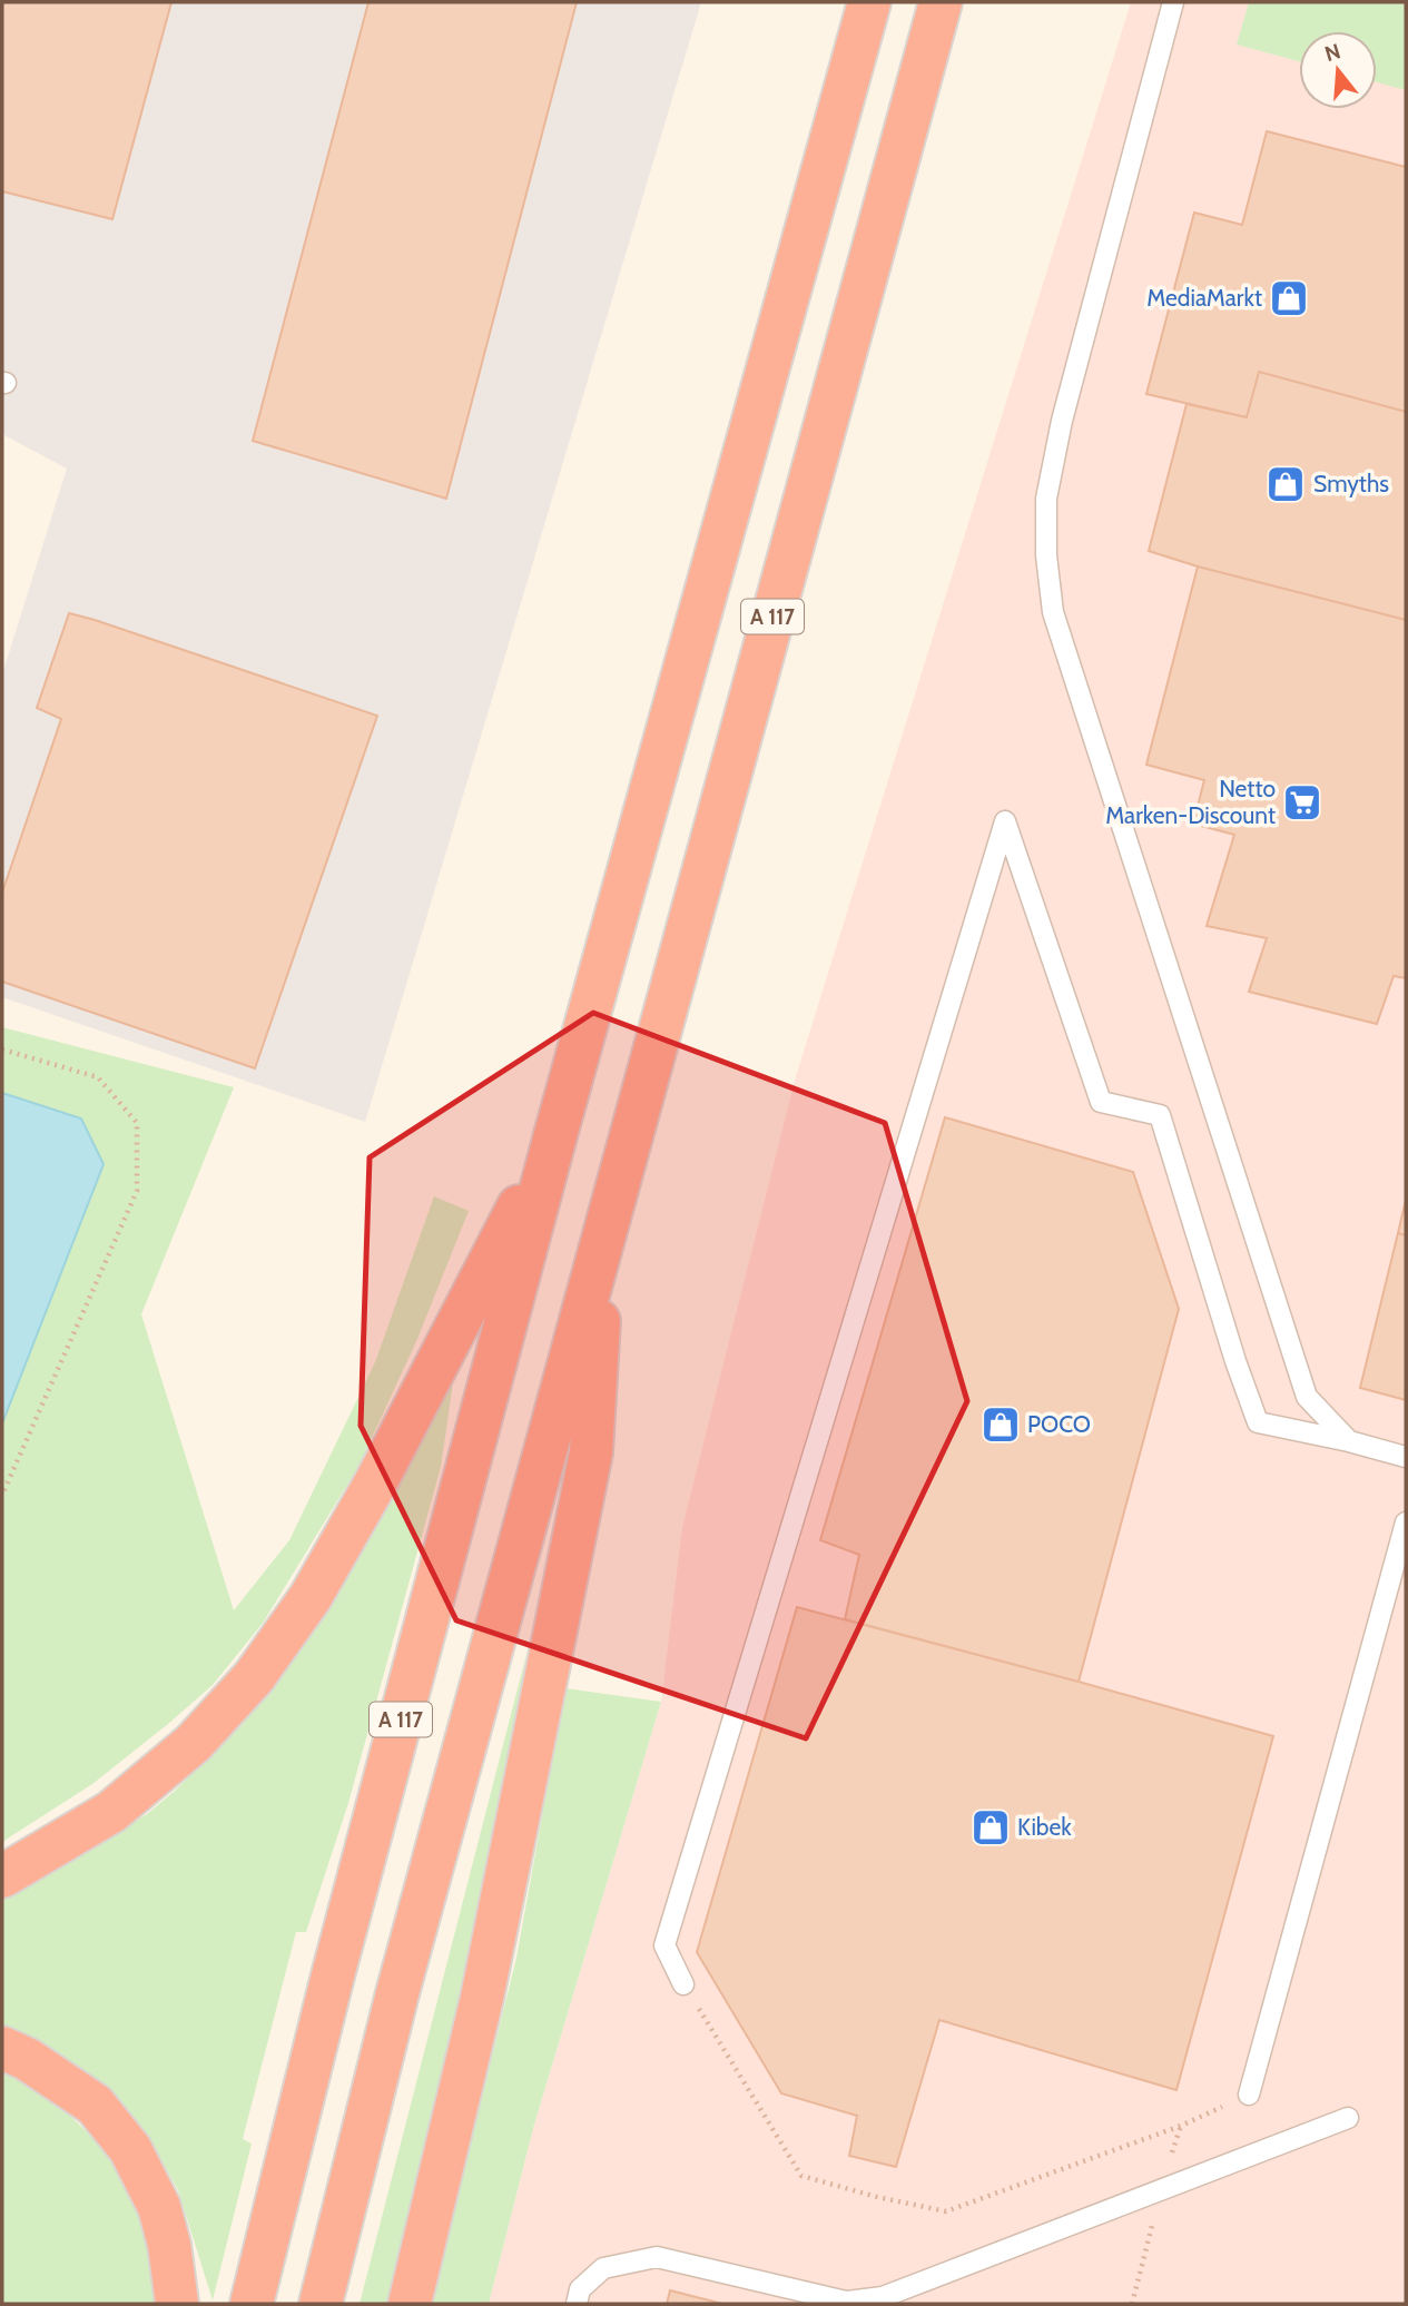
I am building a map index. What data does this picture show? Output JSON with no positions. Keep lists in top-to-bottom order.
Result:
{
  "streets": {
    "highway": ["A 117"]
  },
  "places": {
    "shop": [
      "MediaMarkt",
      "Smyths",
      "POCO",
      "Kibek"
    ],
    "supermarket": ["Netto Marken-Discount"]
  },
  "north": "top"
}
